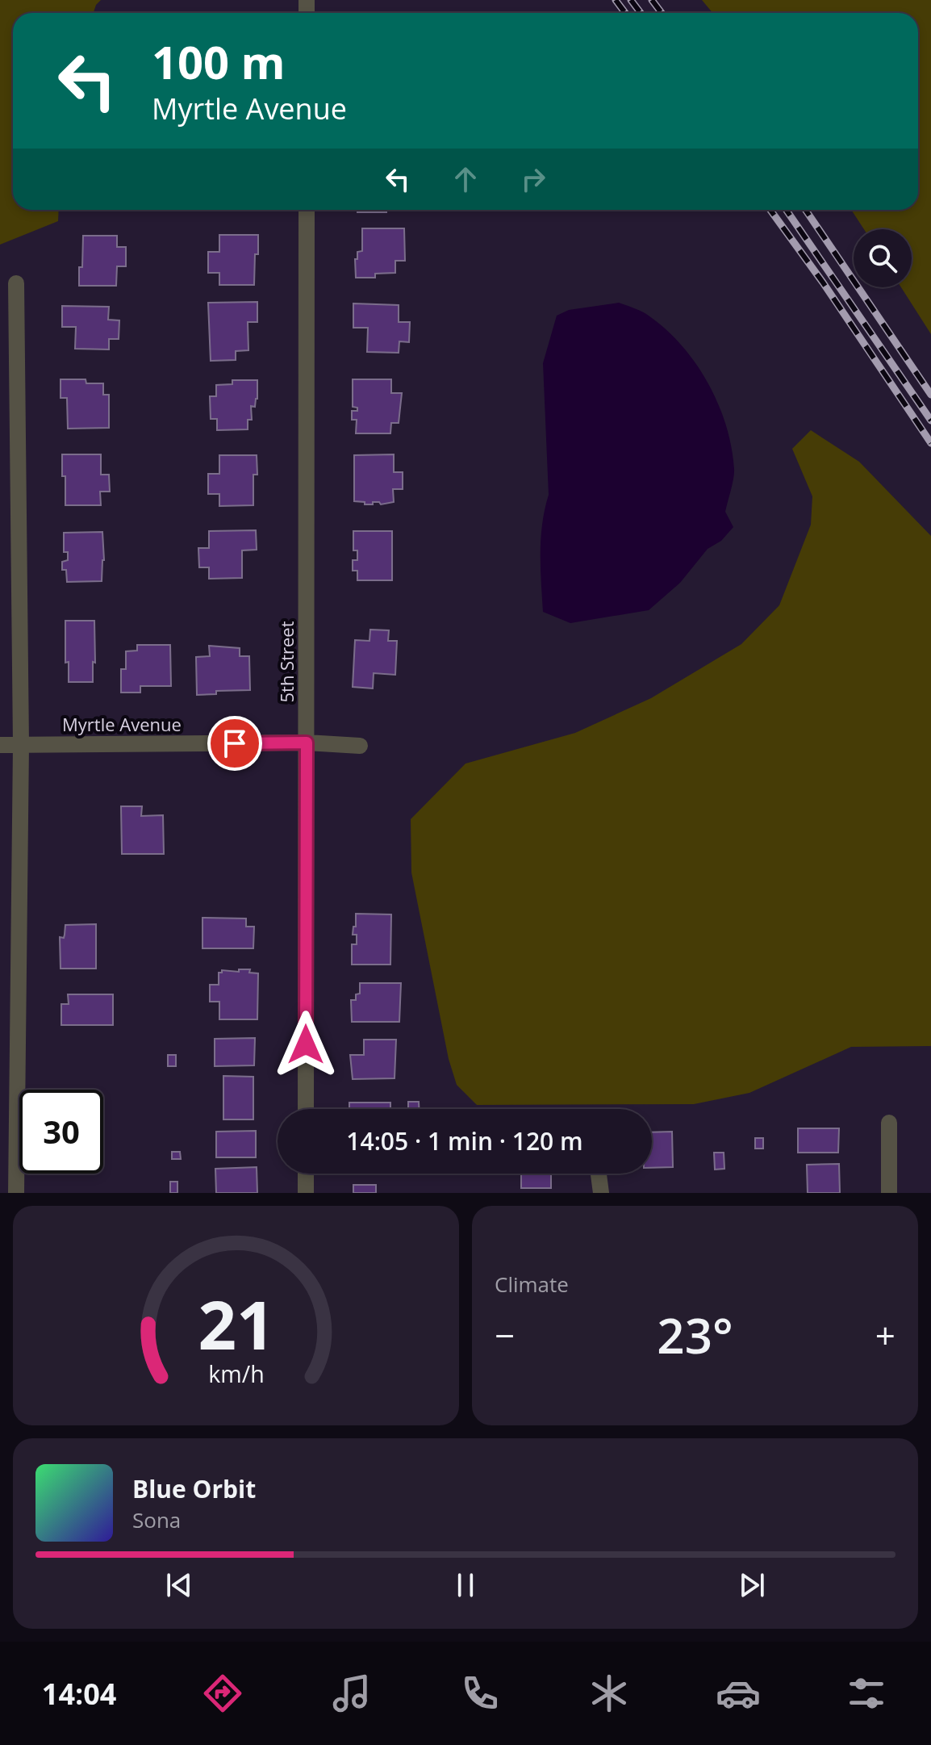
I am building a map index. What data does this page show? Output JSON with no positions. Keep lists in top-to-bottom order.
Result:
{
  "streets": {
    "street": ["5th Street", "Myrtle Avenue"]
  },
  "crossings": [
    ["5th Street", "Myrtle Avenue"]
  ],
  "page": {
    "turn": ["100 m", "Myrtle Avenue"],
    "limit": "30",
    "trip": "14:05 · 1 min · 120 m",
    "tile": "Climate",
    "heat": ["−", "23°", "+"],
    "song": ["Blue Orbit", "Sona"],
    "tabs": "14:04",
    "gauge": ["21", "km/h"]
  }
}
